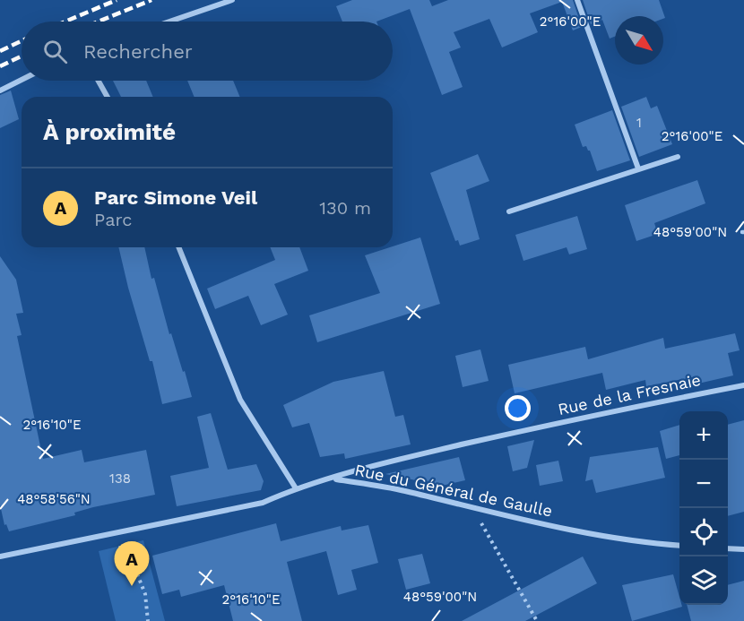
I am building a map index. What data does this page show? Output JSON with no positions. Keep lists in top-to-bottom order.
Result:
{
  "streets": {
    "street": ["Rue de la Fresnaie", "Rue du Général de Gaulle"]
  },
  "crossings": [
    ["Rue de la Fresnaie", "Rue du Général de Gaulle"]
  ],
  "house_numbers": ["1", "138"],
  "north": "bottom right",
  "page": {
    "search": "Rechercher",
    "heading": "À proximité",
    "list": [
      {
        "mark": "A",
        "name": "Parc Simone Veil",
        "note": "Parc",
        "value": "130 m"
      }
    ],
    "map_buttons": ["+", "−"],
    "pins": "A"
  },
  "coordinates": [
    "2°16'00\"E",
    "48°59'00\"N",
    "2°16'10\"E",
    "48°58'56\"N"
  ]
}
